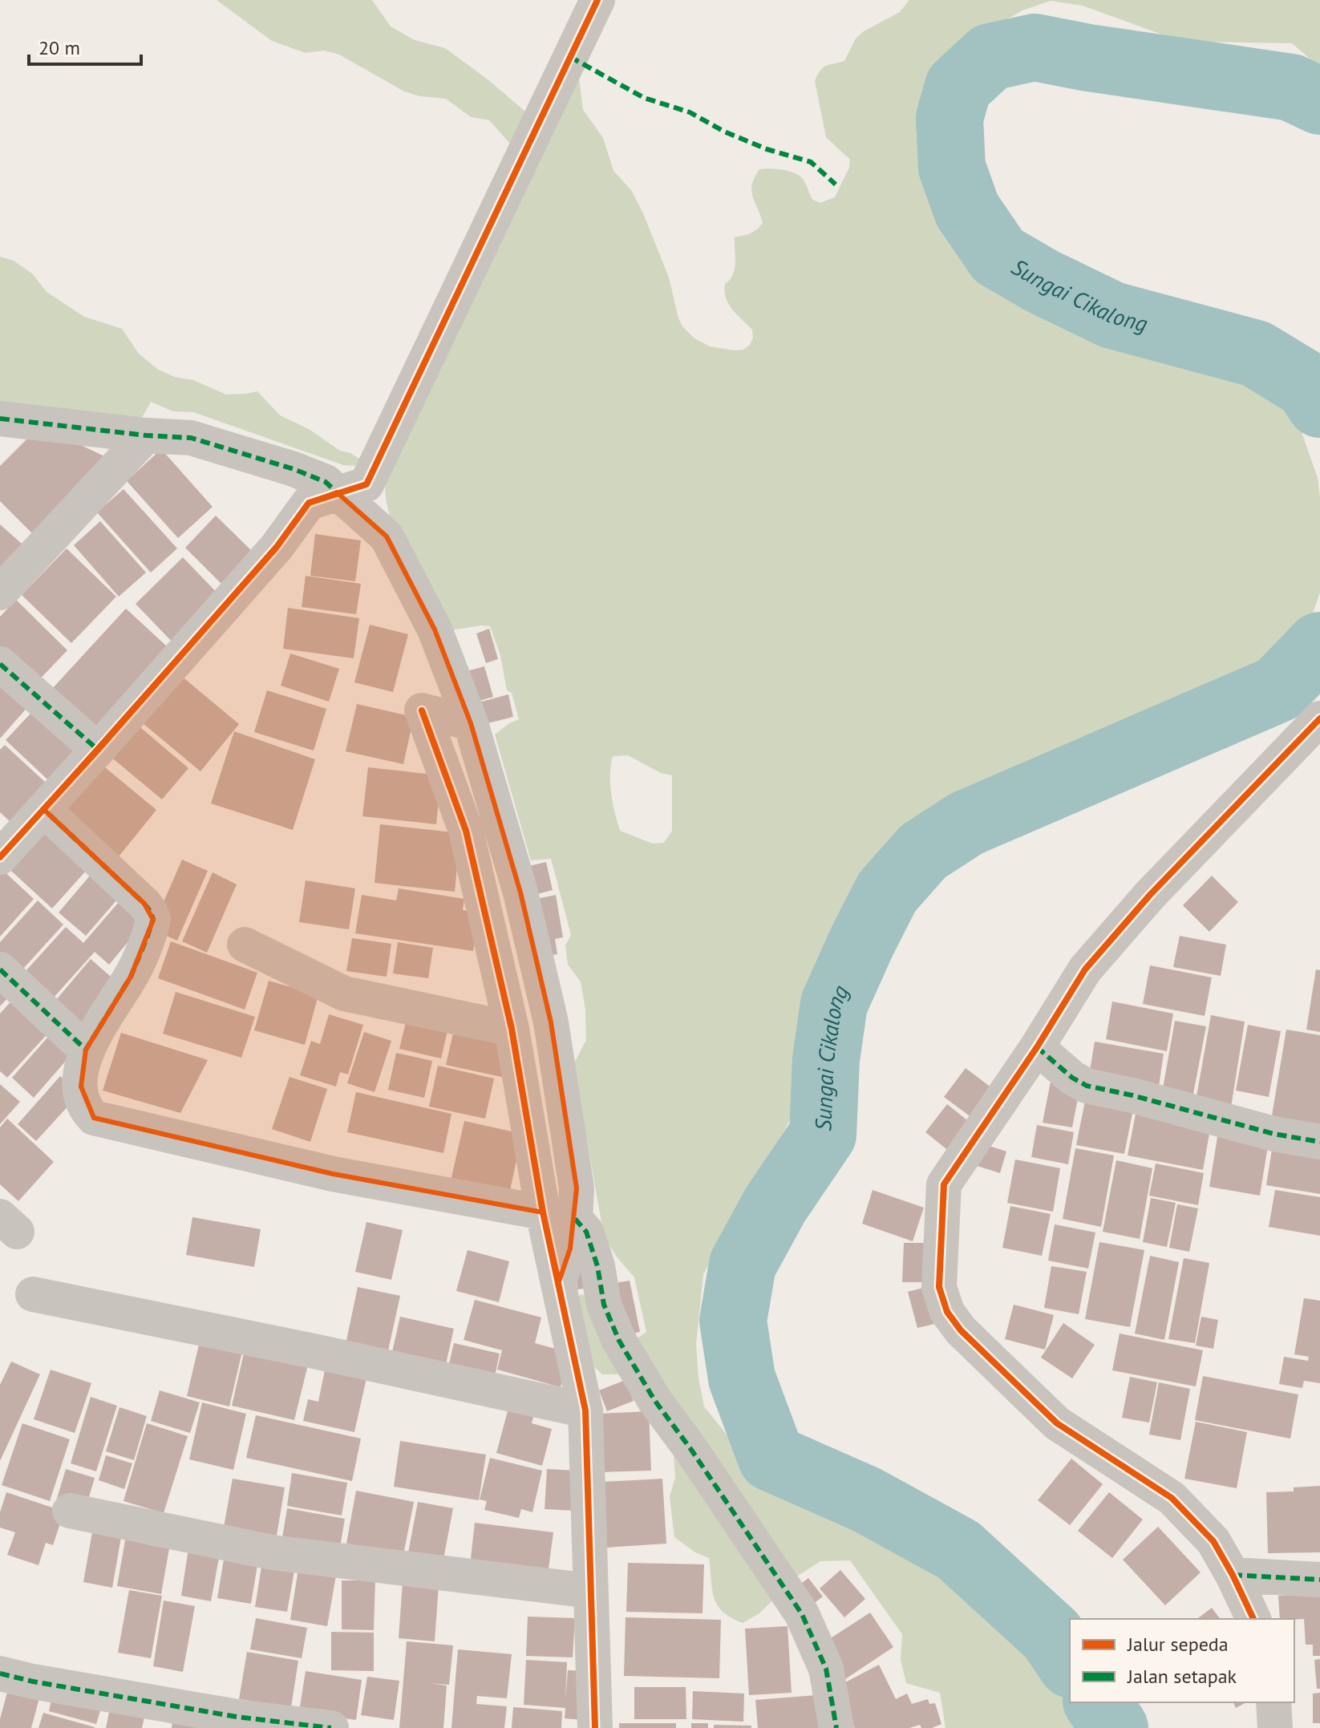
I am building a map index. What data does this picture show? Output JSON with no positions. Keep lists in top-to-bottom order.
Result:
{
  "water": ["Sungai Cikalong"],
  "legend": ["Jalur sepeda", "Jalan setapak"],
  "scale_bar": "20 m"
}
